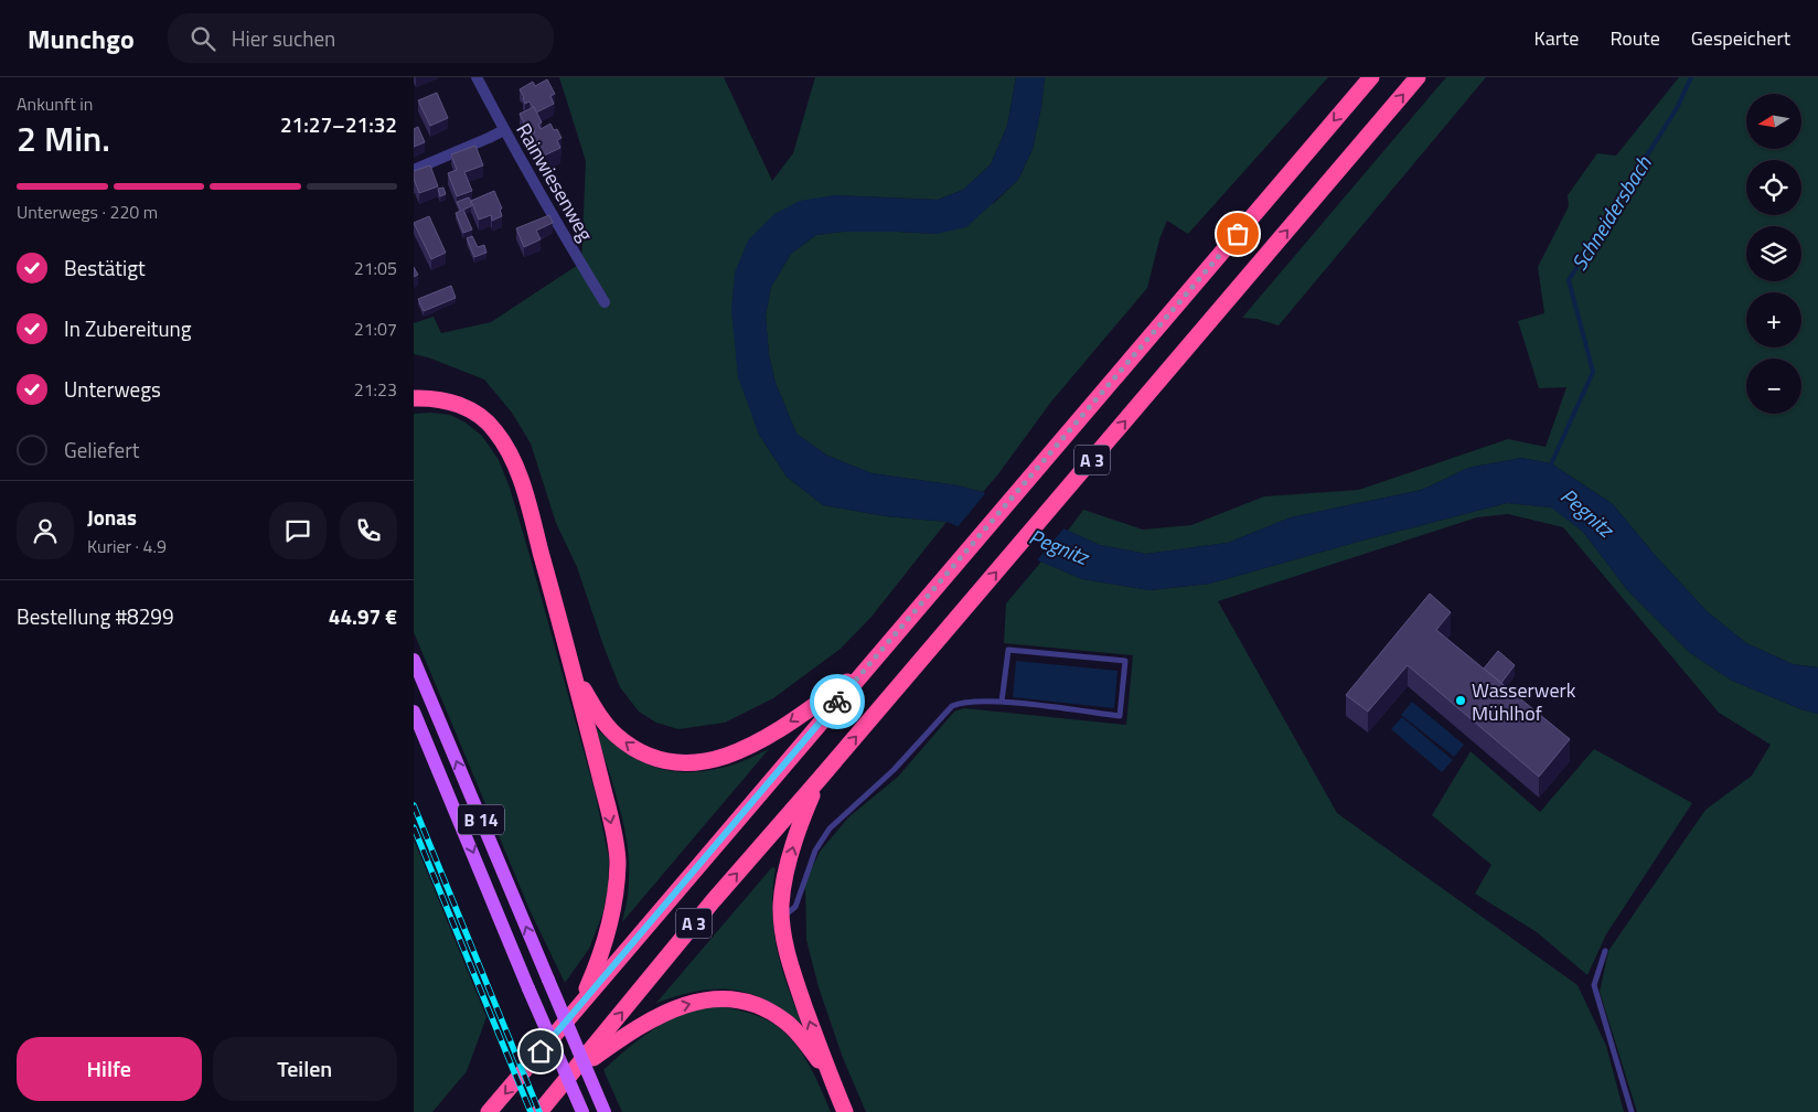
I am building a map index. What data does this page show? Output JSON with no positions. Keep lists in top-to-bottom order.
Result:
{
  "streets": {
    "highway": ["A 3"],
    "main road": ["B 14"],
    "street": ["Rainwiesenweg"]
  },
  "water": ["Schneidersbach", "Pegnitz"],
  "places": ["Wasserwerk Mühlhof"],
  "north": "left",
  "page": {
    "header": "Munchgo",
    "search": "Hier suchen",
    "nav": ["Karte", "Route", "Gespeichert"],
    "heading": ["2 Min.", "Ankunft in", "21:27–21:32"],
    "panel": [
      "Jonas",
      "Kurier · 4.9",
      "Bestellung #8299",
      "44.97 €"
    ],
    "map_buttons": ["+", "−"],
    "bar": "Unterwegs · 220 m",
    "list": [
      ["Bestätigt", "21:05"],
      ["In Zubereitung", "21:07"],
      ["Unterwegs", "21:23"],
      "Geliefert"
    ],
    "buttons": ["Hilfe", "Teilen"]
  }
}
